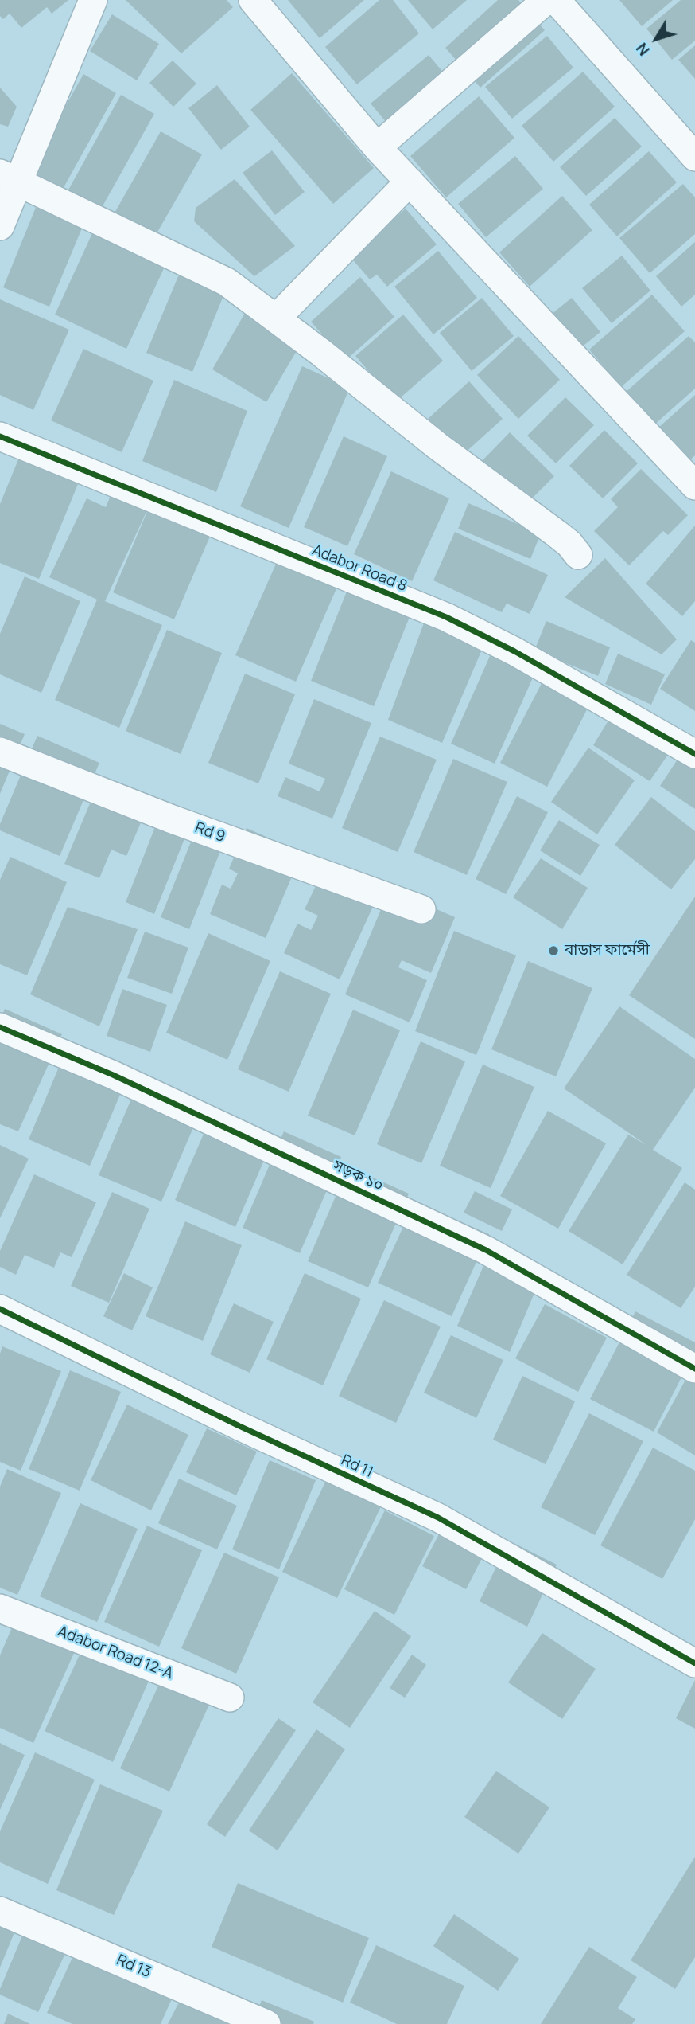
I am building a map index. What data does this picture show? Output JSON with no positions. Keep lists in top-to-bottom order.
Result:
{
  "streets": {
    "street": [
      "Adabor Road 8",
      "Rd 9",
      "সড়ক ১০",
      "Rd 11",
      "Adabor Road 12-A",
      "Rd 13"
    ]
  },
  "places": ["বাডাস ফার্মেসী"],
  "north": "bottom left"
}
